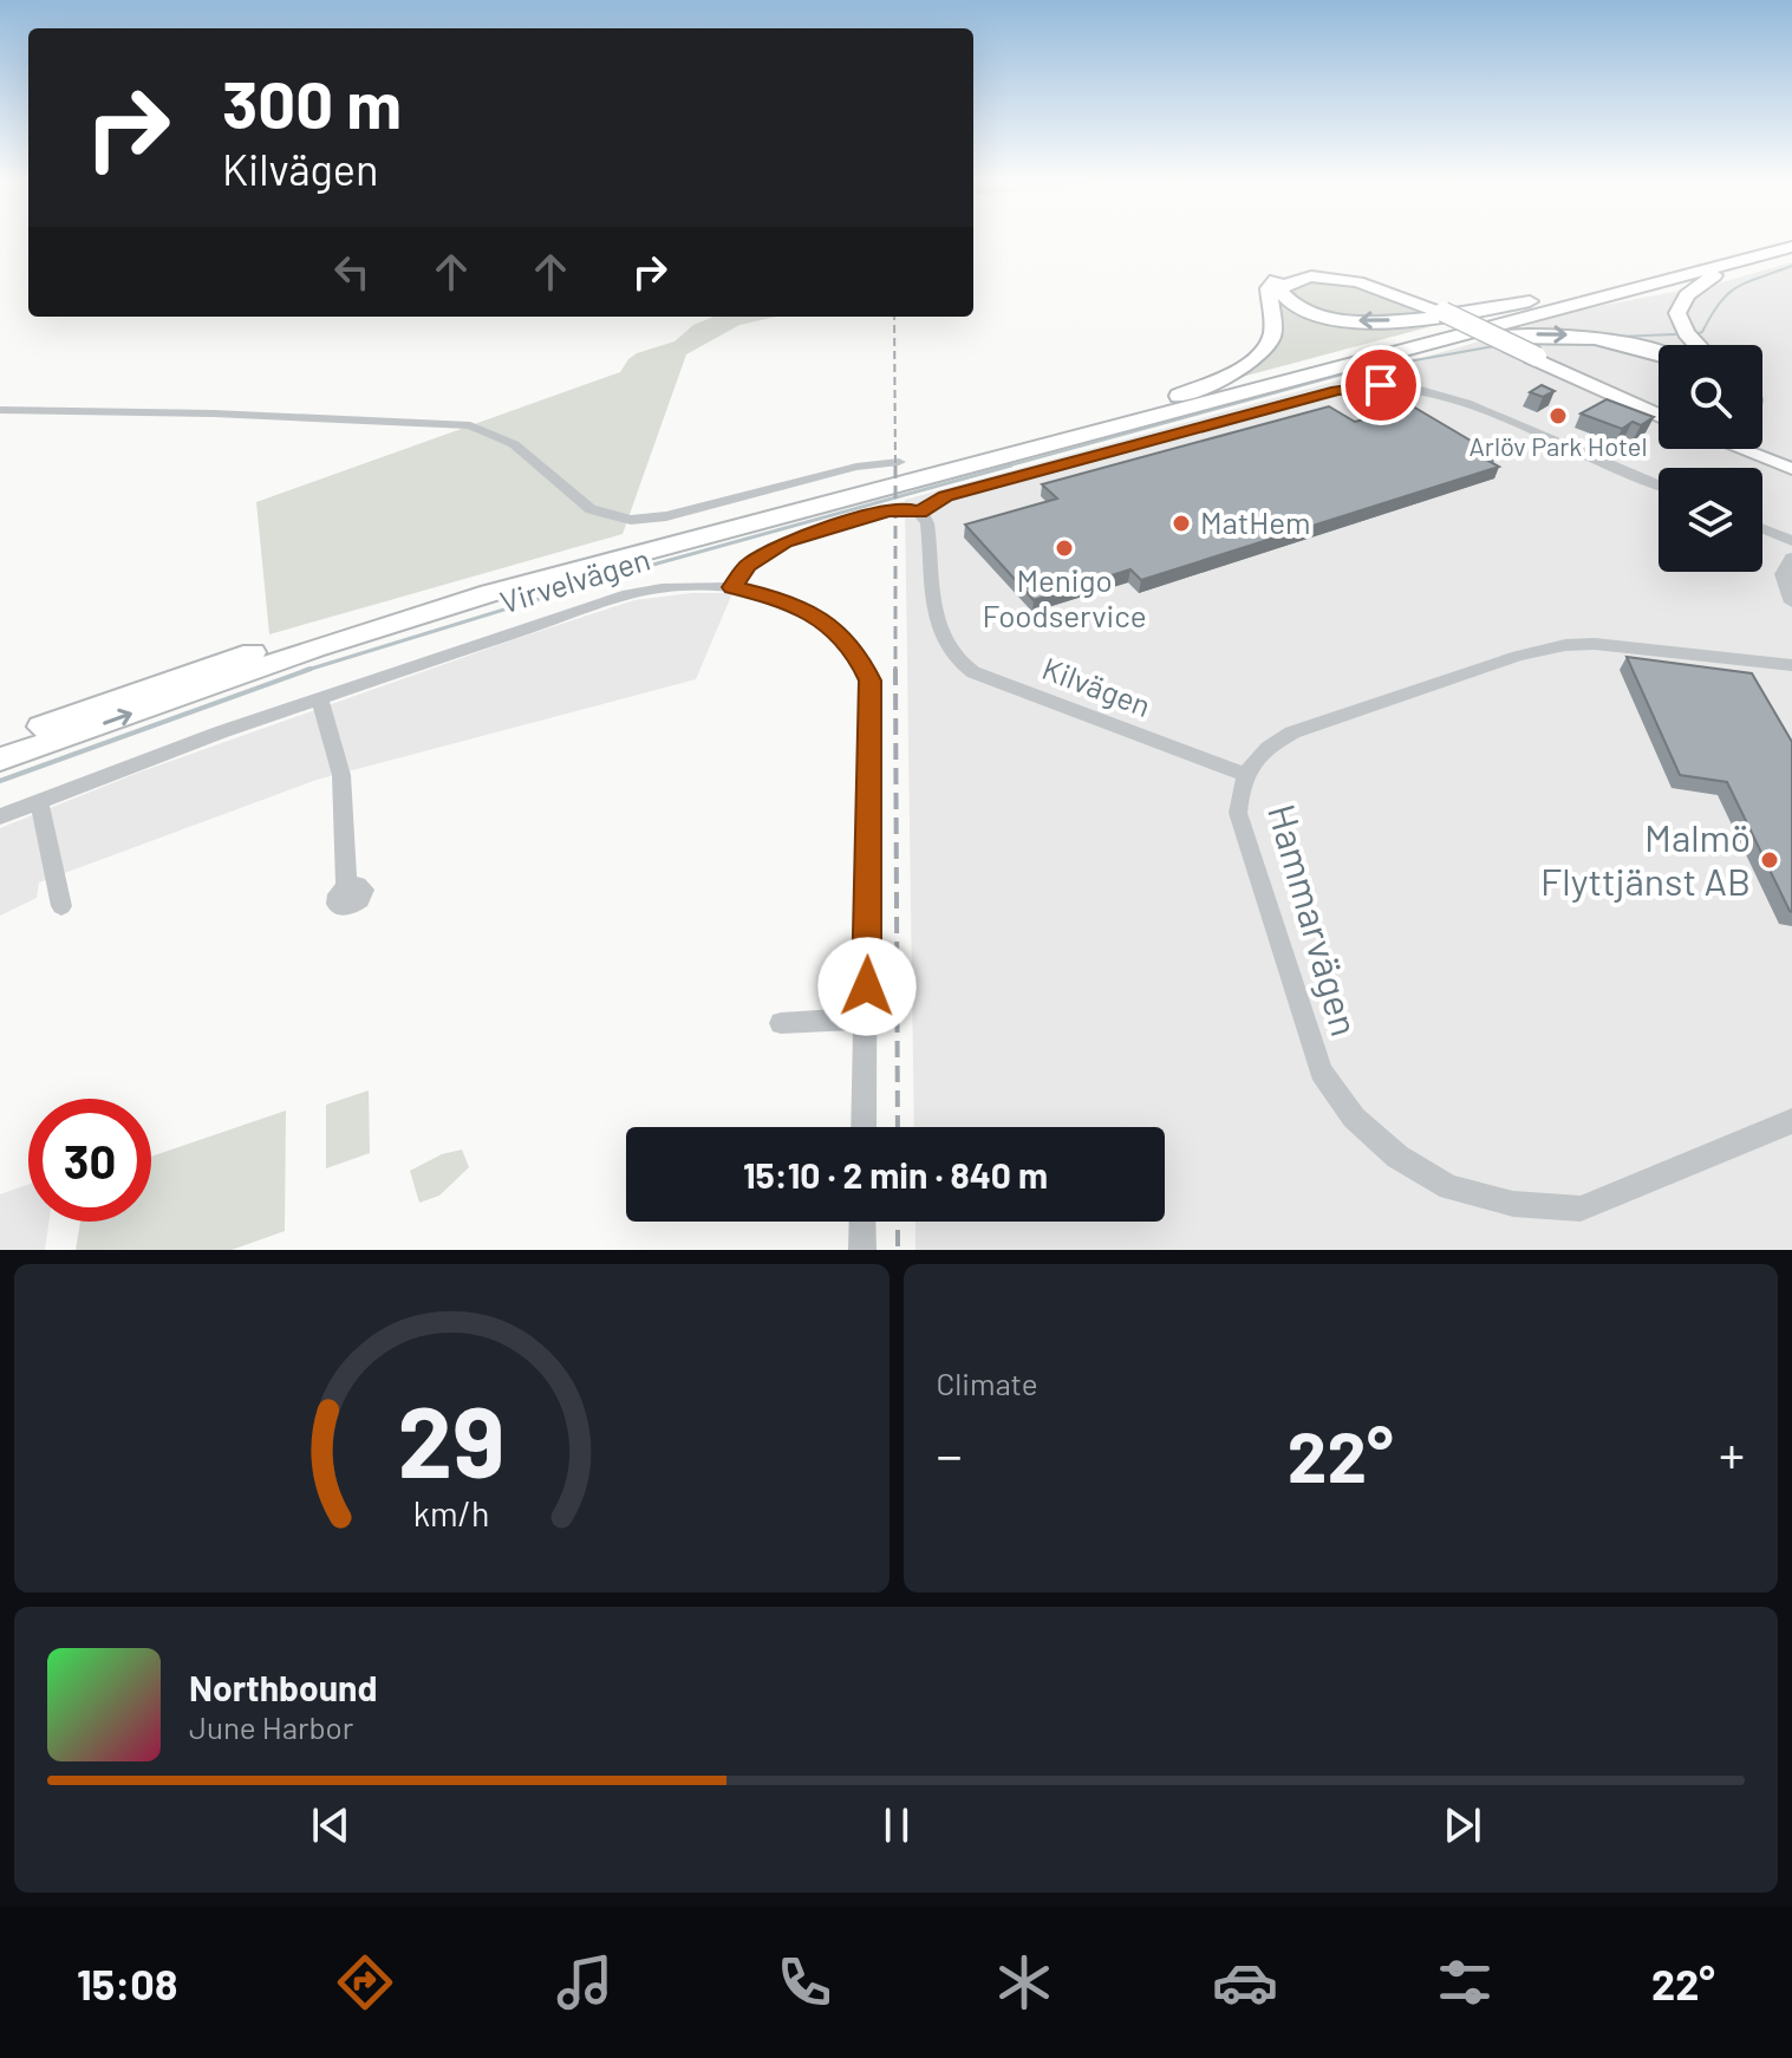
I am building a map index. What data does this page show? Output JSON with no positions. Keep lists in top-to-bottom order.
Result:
{
  "streets": {
    "street": ["Virvelvägen", "Kilvägen", "Hammarvägen"]
  },
  "crossings": [
    ["Kilvägen", "Hammarvägen"]
  ],
  "places": [
    "Arlöv Park Hotel",
    "MatHem",
    "Menigo Foodservice",
    "Malmö Flyttjänst AB"
  ],
  "page": {
    "turn": ["300 m", "Kilvägen"],
    "limit": "30",
    "trip": "15:10 · 2 min · 840 m",
    "tile": "Climate",
    "heat": ["−", "22°", "+"],
    "song": ["Northbound", "June Harbor"],
    "tabs": ["15:08", "22°"],
    "gauge": ["29", "km/h"]
  }
}
